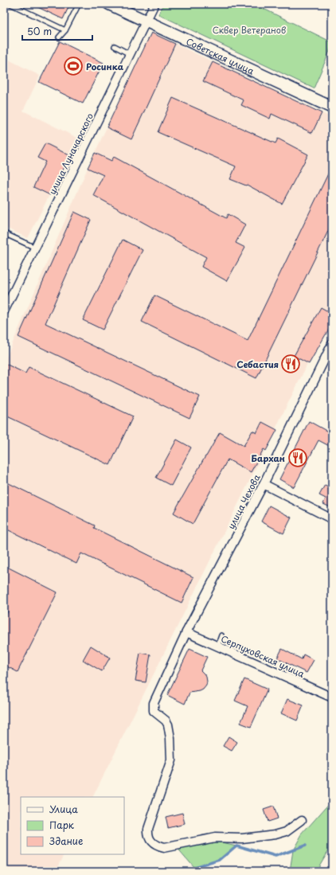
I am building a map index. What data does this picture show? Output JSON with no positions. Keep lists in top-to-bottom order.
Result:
{
  "streets": {
    "street": [
      "Советская улица",
      "улица Луначарского",
      "улица Чехова",
      "Серпуховская улица"
    ]
  },
  "crossings": [
    ["Советская улица", "улица Луначарского"],
    ["улица Чехова", "Серпуховская улица"]
  ],
  "parks": ["Сквер Ветеранов"],
  "places": {
    "sports": ["Росинка"],
    "restaurant": ["Себастия", "Бархан"]
  },
  "legend": ["Улица", "Парк", "Здание"],
  "scale_bar": "50 m"
}
